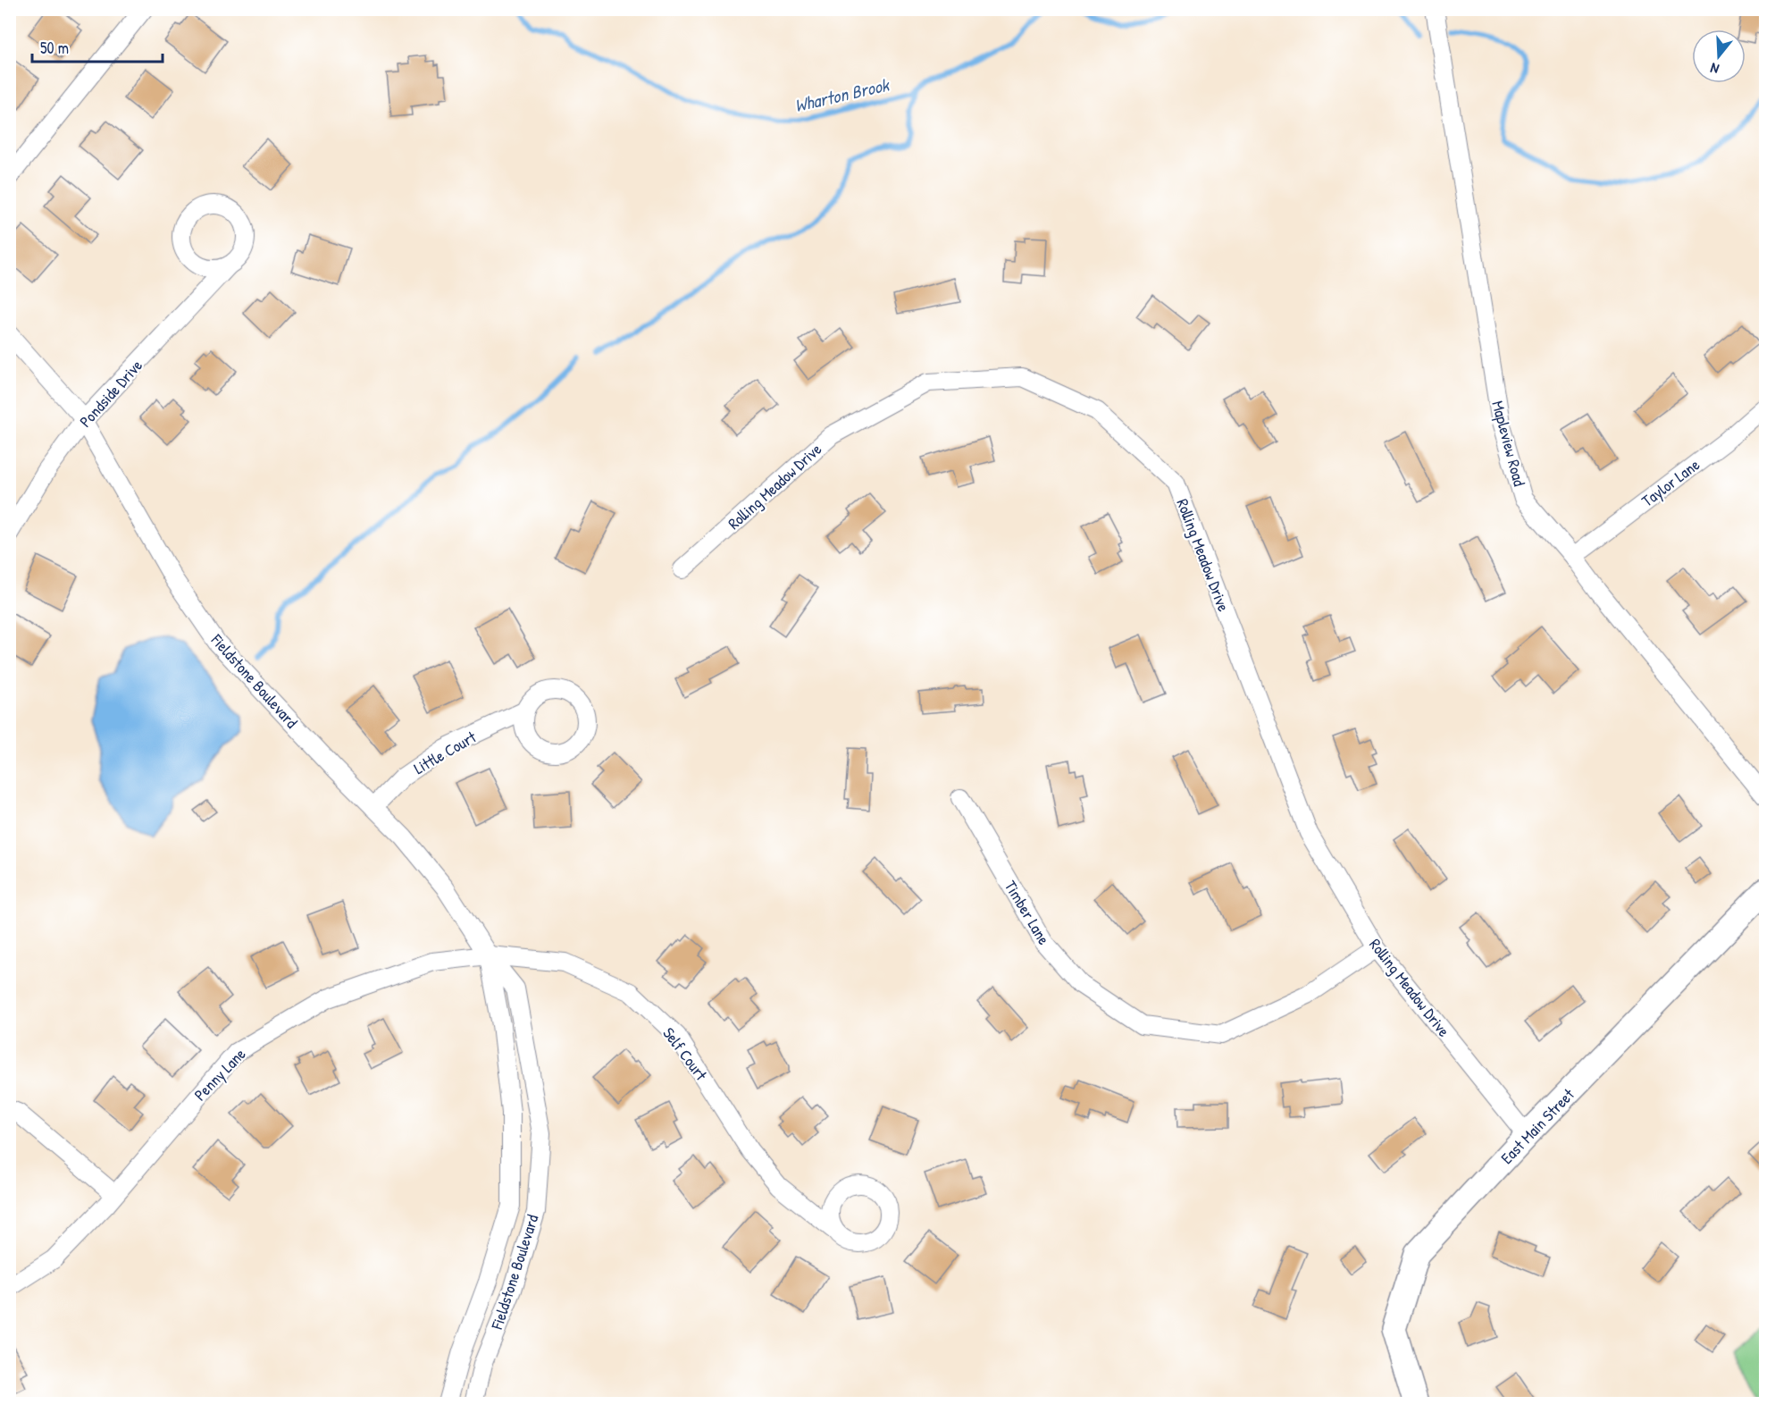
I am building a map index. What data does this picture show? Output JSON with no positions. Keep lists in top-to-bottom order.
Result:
{
  "streets": {
    "main road": ["East Main Street"],
    "street": [
      "Pondside Drive",
      "Mapleview Road",
      "Taylor Lane",
      "Rolling Meadow Drive",
      "Fieldstone Boulevard",
      "Little Court",
      "Timber Lane",
      "Self Court",
      "Penny Lane"
    ]
  },
  "crossings": [
    ["Pondside Drive", "Fieldstone Boulevard"],
    ["Mapleview Road", "Taylor Lane"],
    ["Rolling Meadow Drive", "Timber Lane"],
    ["Rolling Meadow Drive", "East Main Street"],
    ["Fieldstone Boulevard", "Little Court"],
    ["Fieldstone Boulevard", "Self Court"],
    ["Fieldstone Boulevard", "Penny Lane"],
    ["Self Court", "Penny Lane"]
  ],
  "water": ["Wharton Brook"],
  "scale_bar": "50 m",
  "north": "bottom"
}
